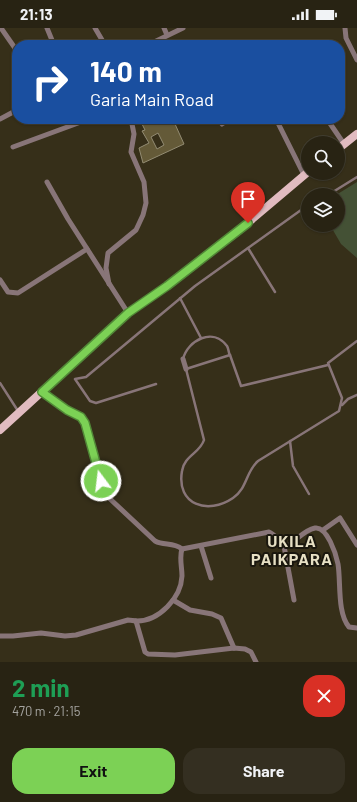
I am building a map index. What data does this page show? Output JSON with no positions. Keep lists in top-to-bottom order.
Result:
{
  "districts": ["UKILA PAIKPARA"],
  "page": {
    "status": "21:13",
    "turn": ["140 m", "Garia Main Road"],
    "heading": ["2 min", "470 m · 21:15"],
    "buttons": ["Exit", "Share"]
  }
}
